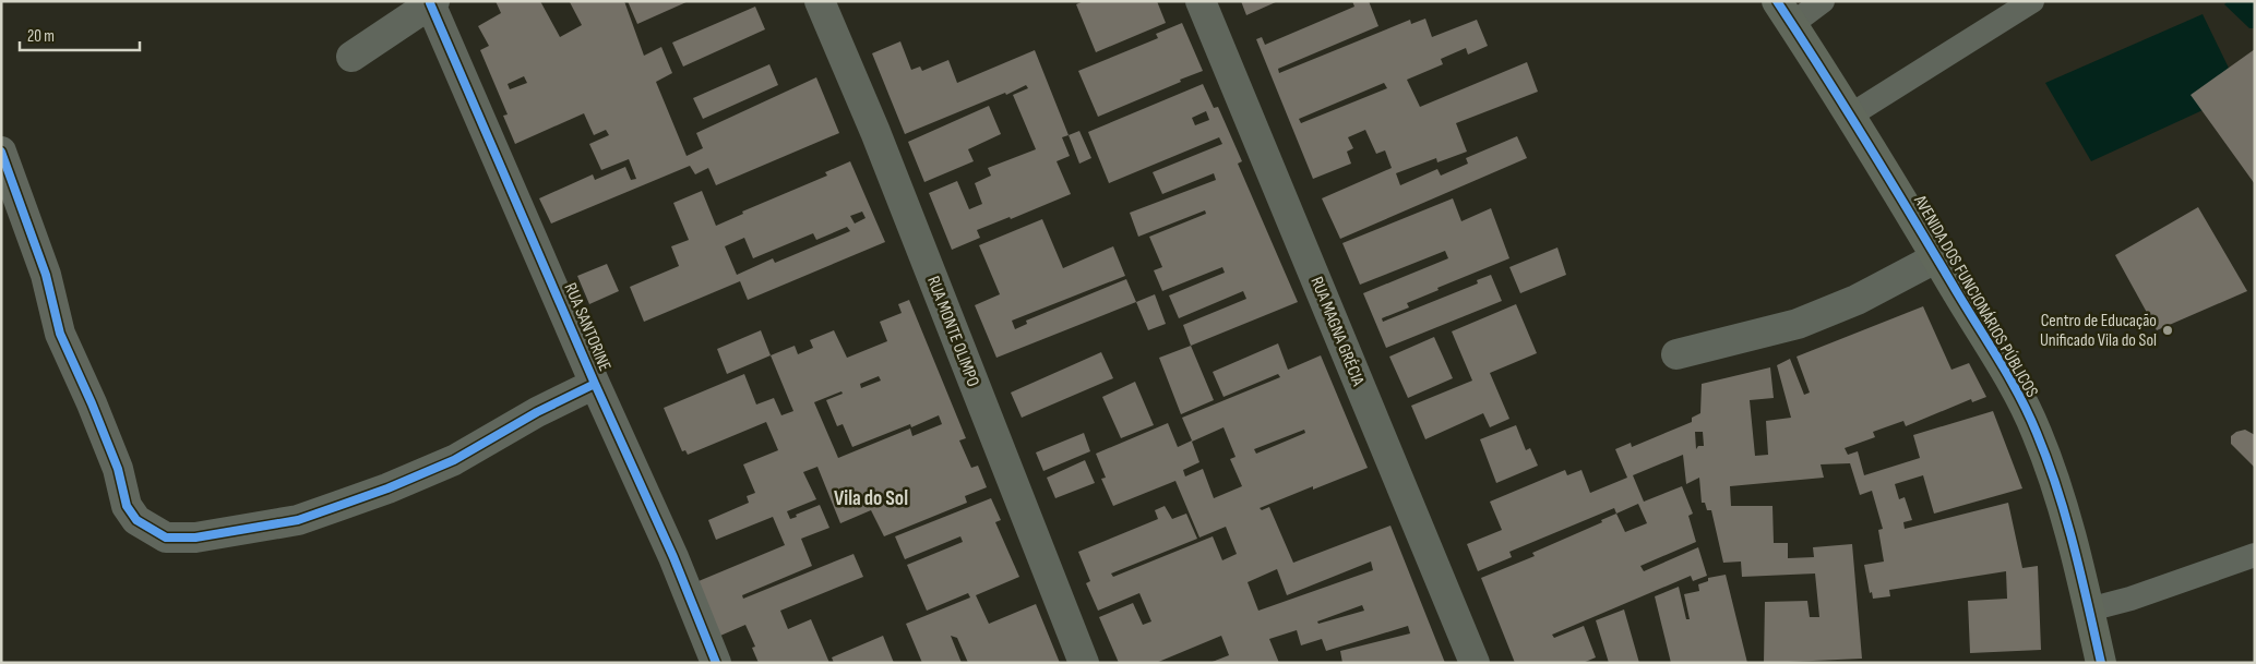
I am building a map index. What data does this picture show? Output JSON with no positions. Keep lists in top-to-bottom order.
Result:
{
  "streets": {
    "street": [
      "AVENIDA DOS FUNCIONÁRIOS PÚBLICOS",
      "RUA SANTORINE",
      "RUA MONTE OLIMPO",
      "RUA MAGNA GRÉCIA"
    ]
  },
  "districts": ["Vila do Sol"],
  "places": ["Centro de Educação Unificado Vila do Sol"],
  "scale_bar": "20 m"
}
